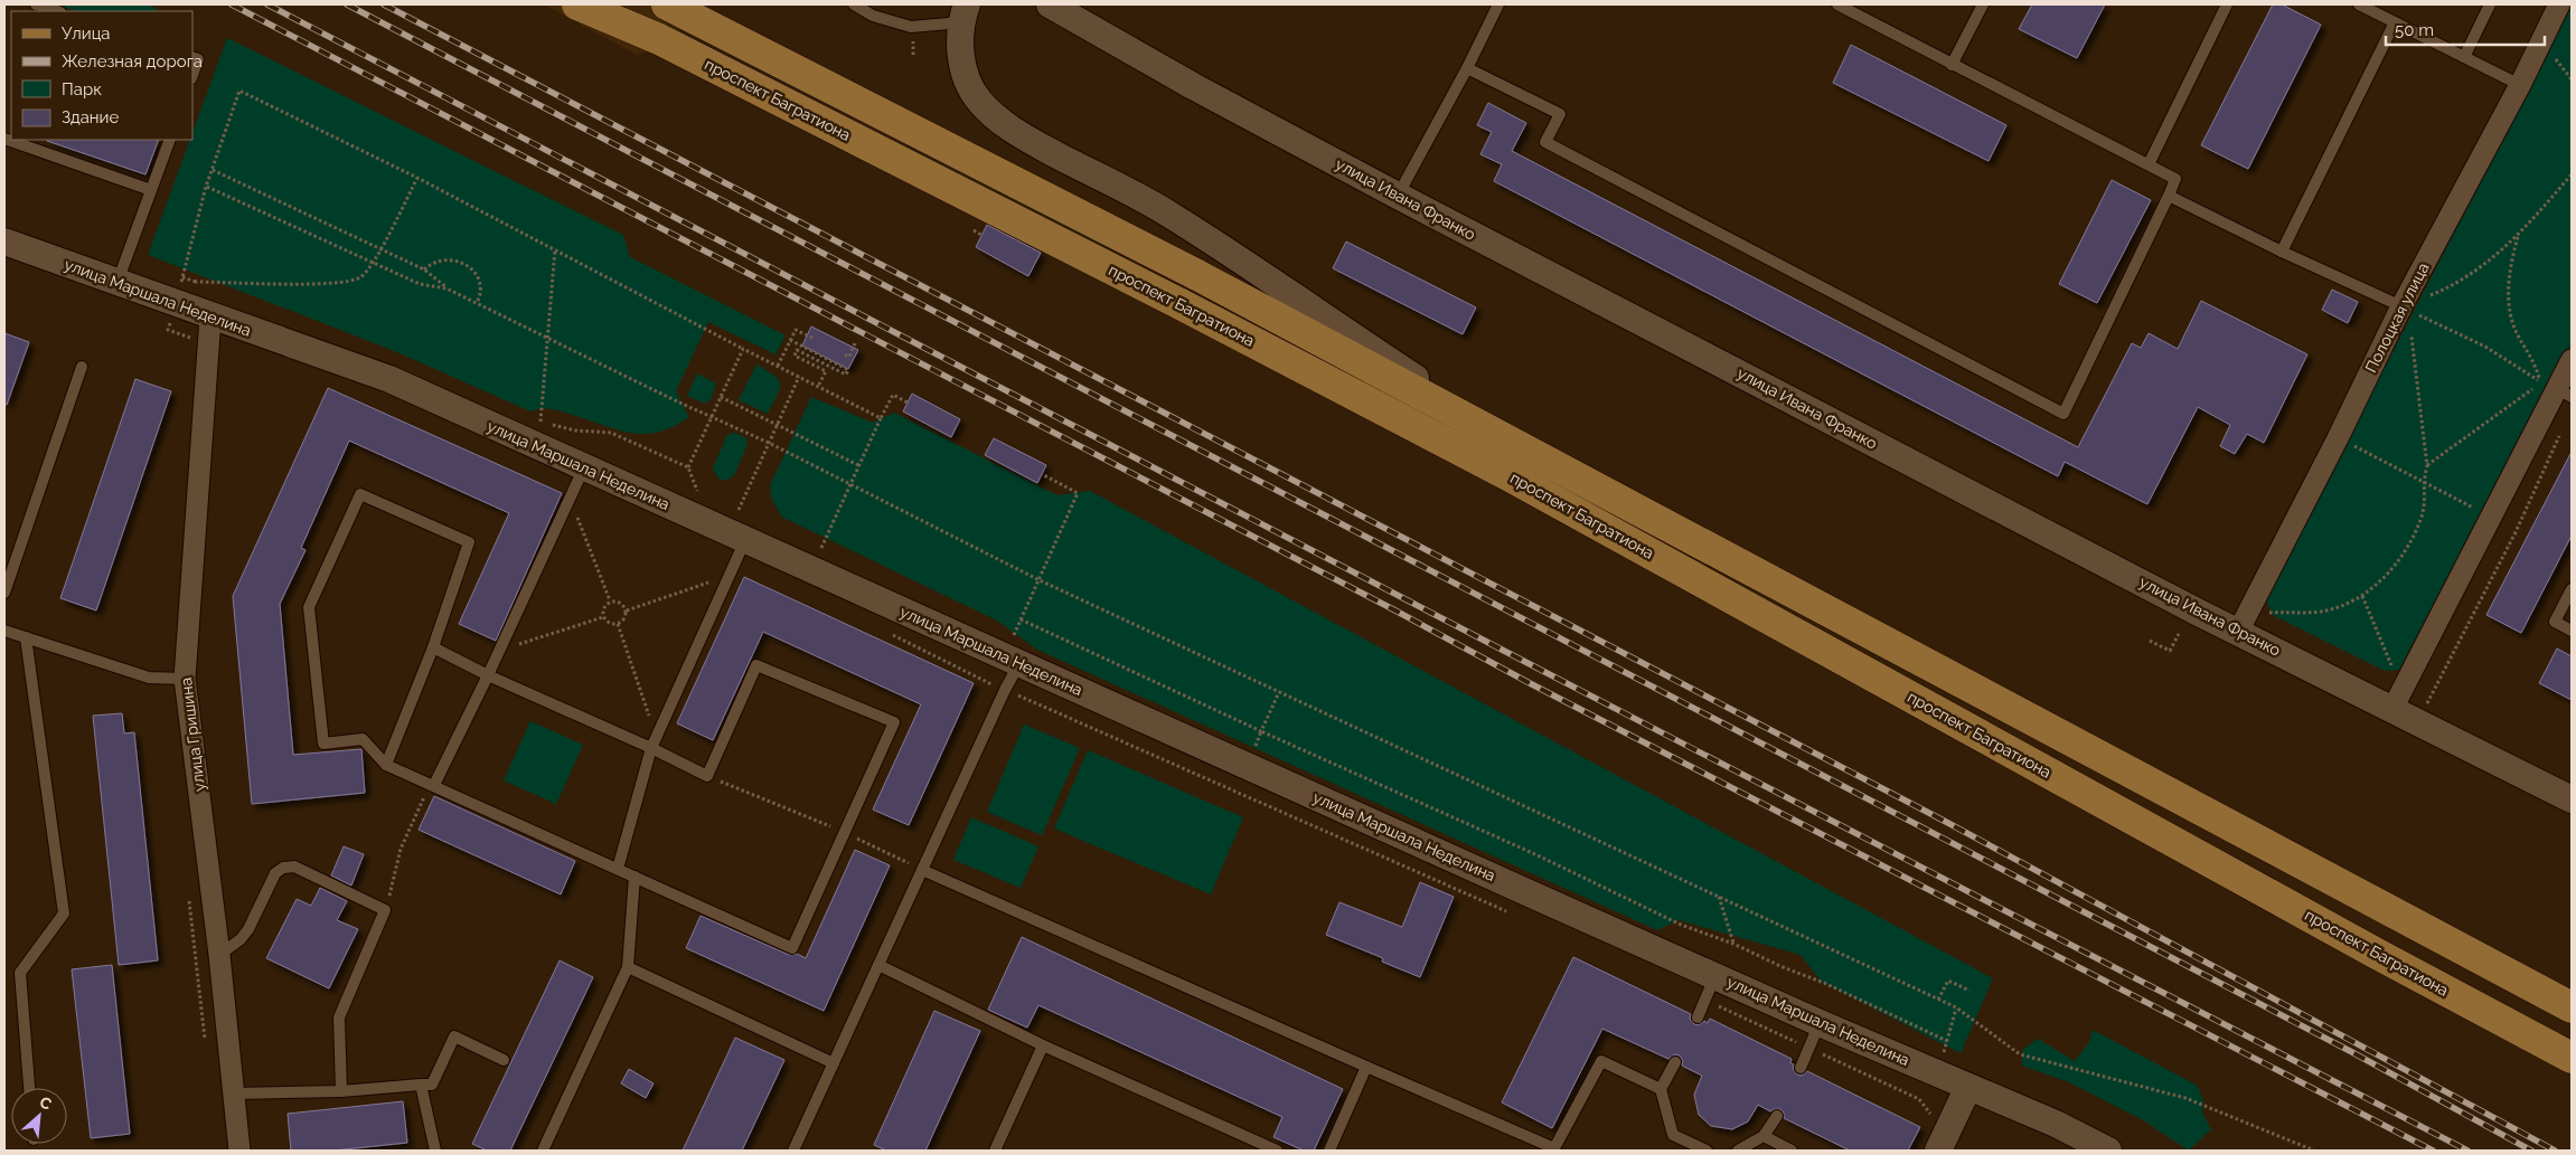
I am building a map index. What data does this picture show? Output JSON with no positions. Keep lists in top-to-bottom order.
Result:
{
  "streets": {
    "main road": ["проспект Багратиона"],
    "street": [
      "улица Ивана Франко",
      "улица Маршала Неделина",
      "Полоцкая улица",
      "улица Гришина"
    ]
  },
  "crossings": [
    ["улица Ивана Франко", "Полоцкая улица"],
    ["улица Маршала Неделина", "улица Гришина"]
  ],
  "legend": [
    "Улица",
    "Железная дорога",
    "Парк",
    "Здание"
  ],
  "scale_bar": "50 m",
  "north": "top right"
}
